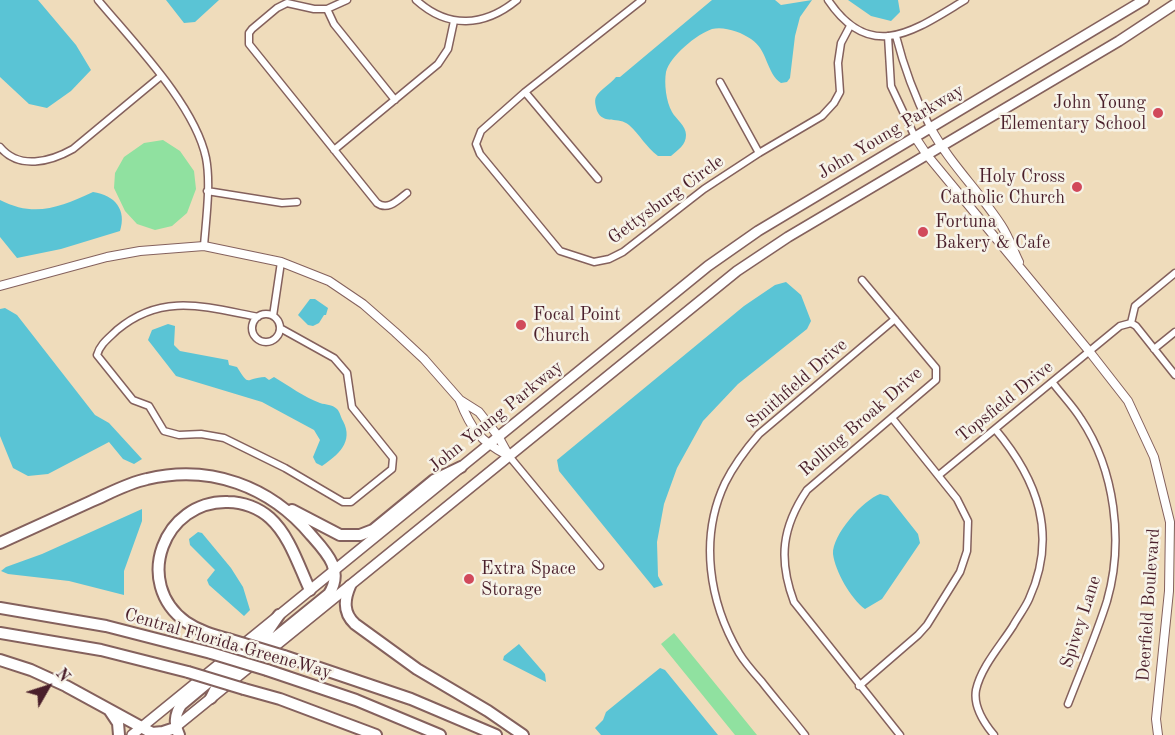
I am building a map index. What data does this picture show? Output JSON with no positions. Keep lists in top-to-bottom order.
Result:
{
  "streets": {
    "highway": ["John Young Parkway", "Central Florida GreeneWay"],
    "street": [
      "Gettysburg Circle",
      "Smithfield Drive",
      "Topsfield Drive",
      "Rolling Broak Drive",
      "Deerfield Boulevard",
      "Spivey Lane"
    ]
  },
  "crossings": [
    ["John Young Parkway", "Deerfield Boulevard"],
    ["Smithfield Drive", "Rolling Broak Drive"],
    ["Topsfield Drive", "Rolling Broak Drive"],
    ["Topsfield Drive", "Deerfield Boulevard"],
    ["Topsfield Drive", "Spivey Lane"]
  ],
  "places": [
    "John Young Elementary School",
    "Holy Cross Catholic Church",
    "Fortuna Bakery & Cafe",
    "Focal Point Church",
    "Extra Space Storage"
  ],
  "north": "top right"
}
